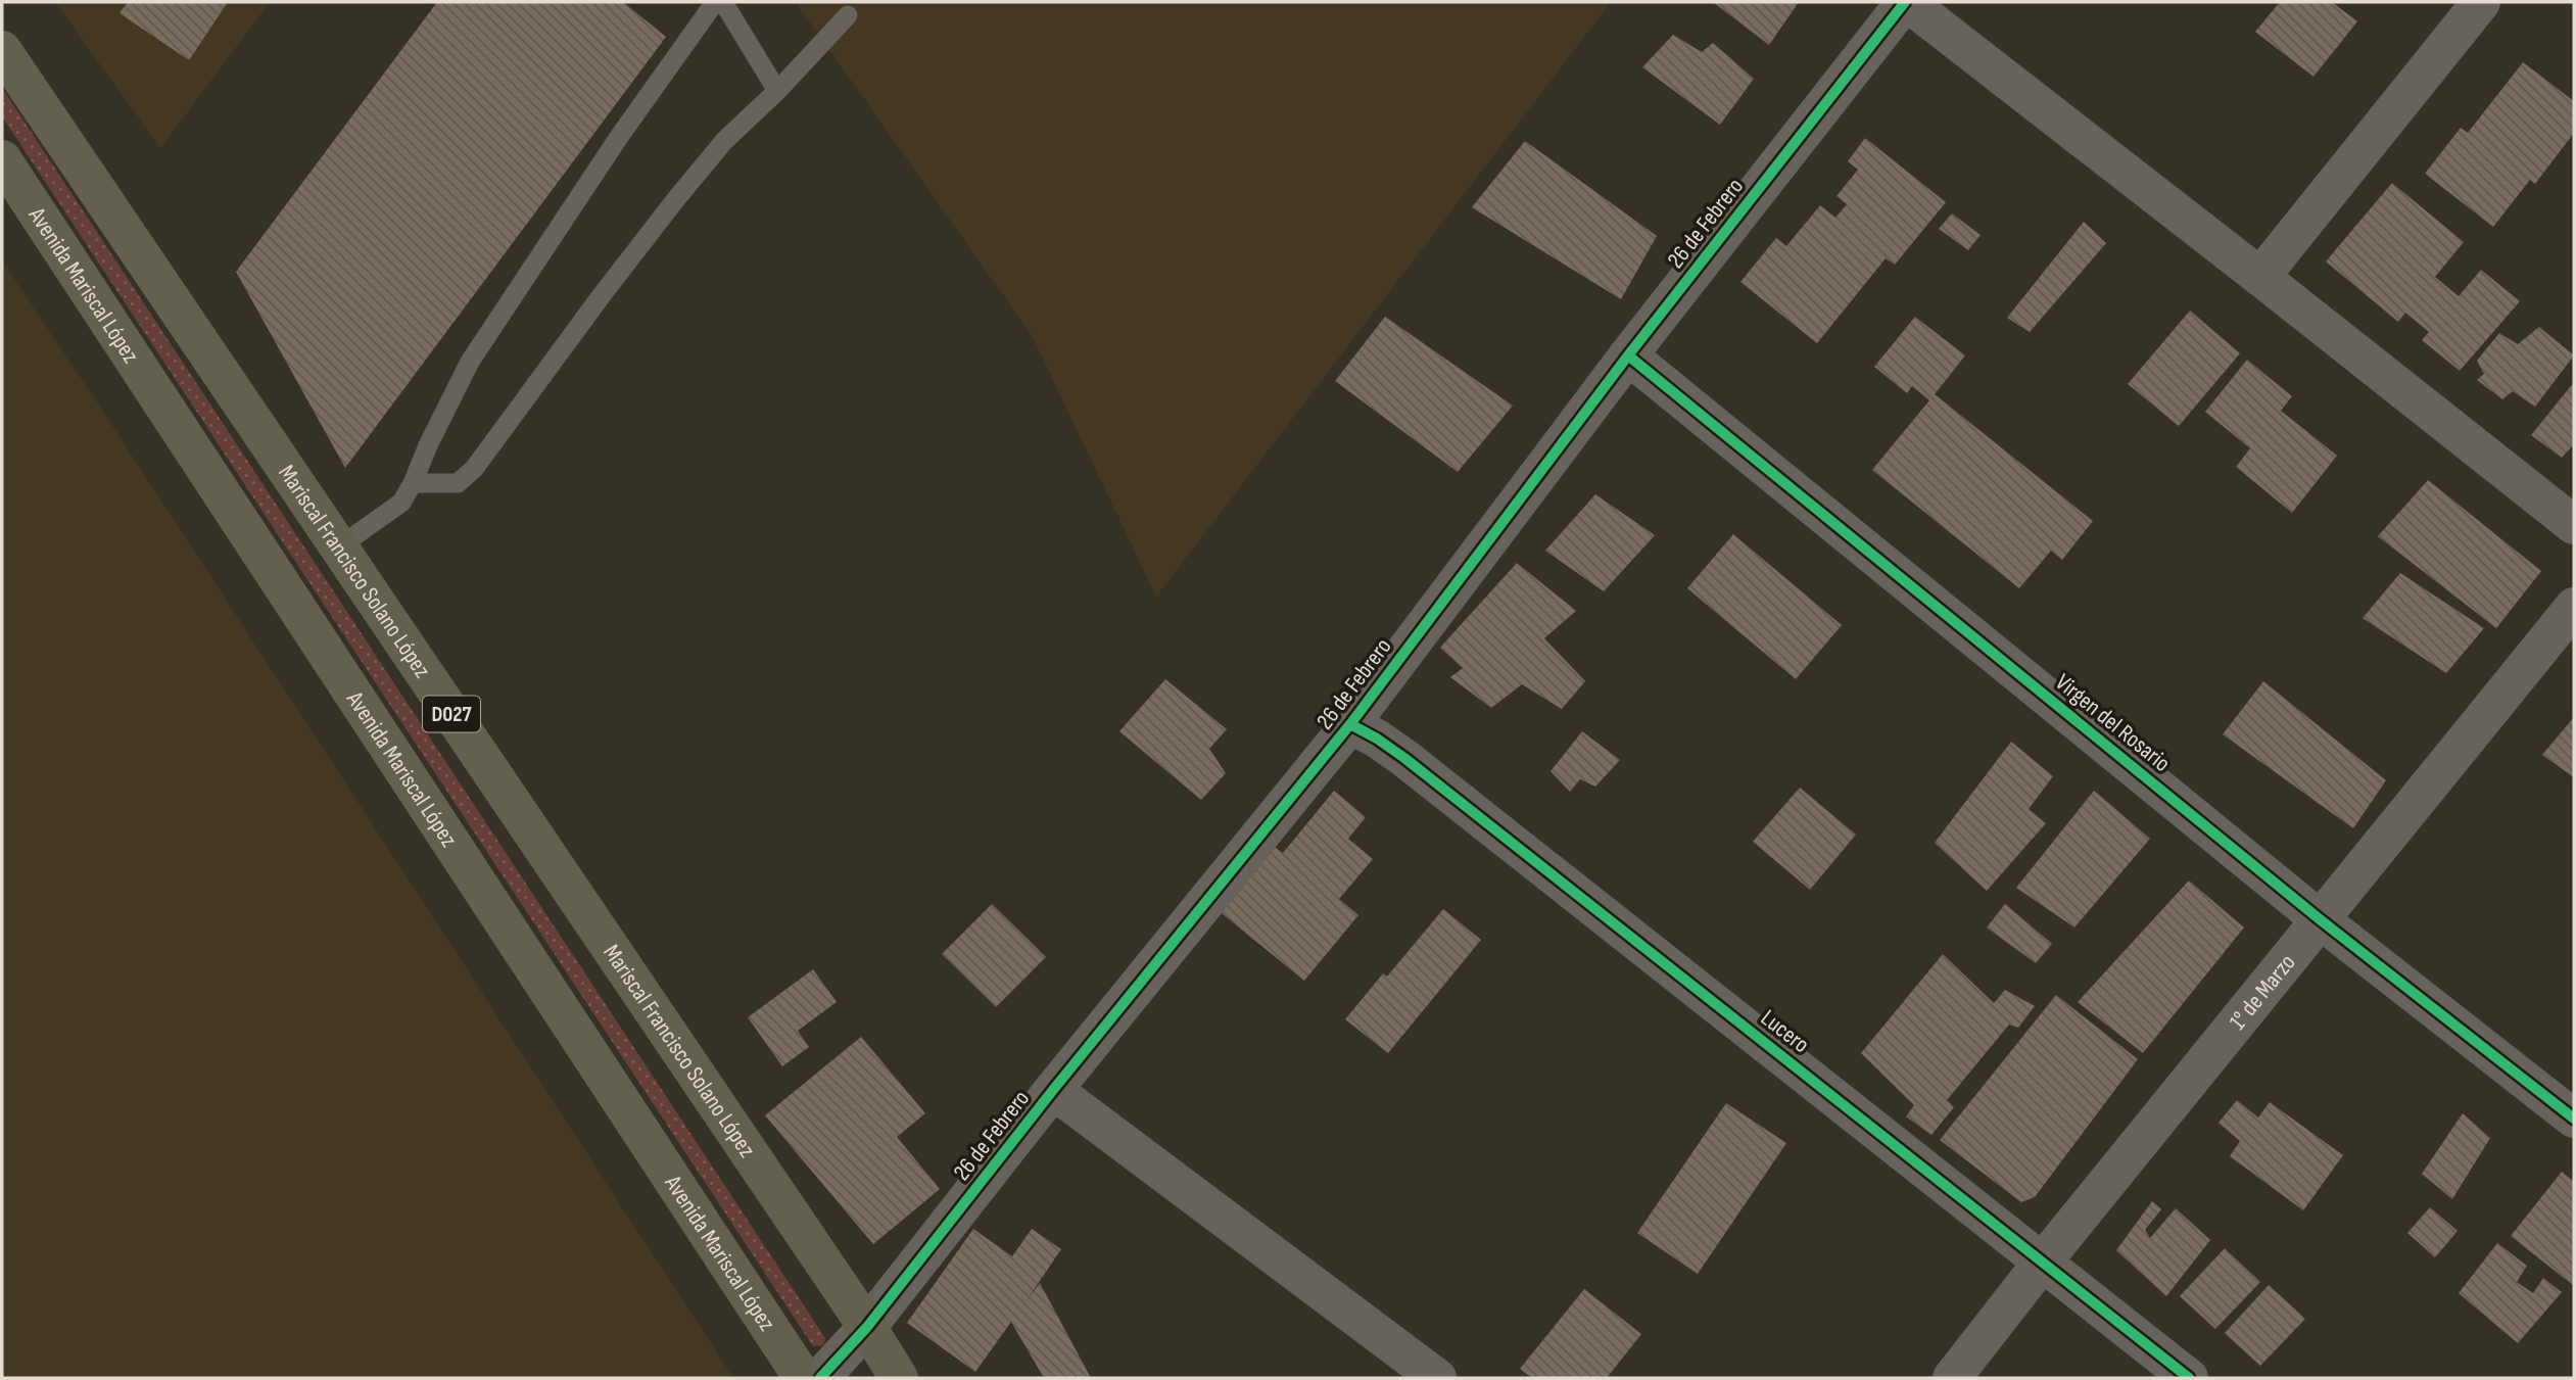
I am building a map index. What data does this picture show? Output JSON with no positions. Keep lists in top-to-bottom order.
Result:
{
  "streets": {
    "highway": ["Avenida Mariscal López", "Mariscal Francisco Solano López", "D027"],
    "street": [
      "26 de Febrero",
      "Virgen del Rosario",
      "1° de Marzo",
      "Lucero"
    ]
  },
  "crossings": [
    ["26 de Febrero", "Mariscal Francisco Solano López"],
    ["26 de Febrero", "Virgen del Rosario"],
    ["26 de Febrero", "Lucero"],
    ["Virgen del Rosario", "1° de Marzo"],
    ["1° de Marzo", "Lucero"]
  ]
}
